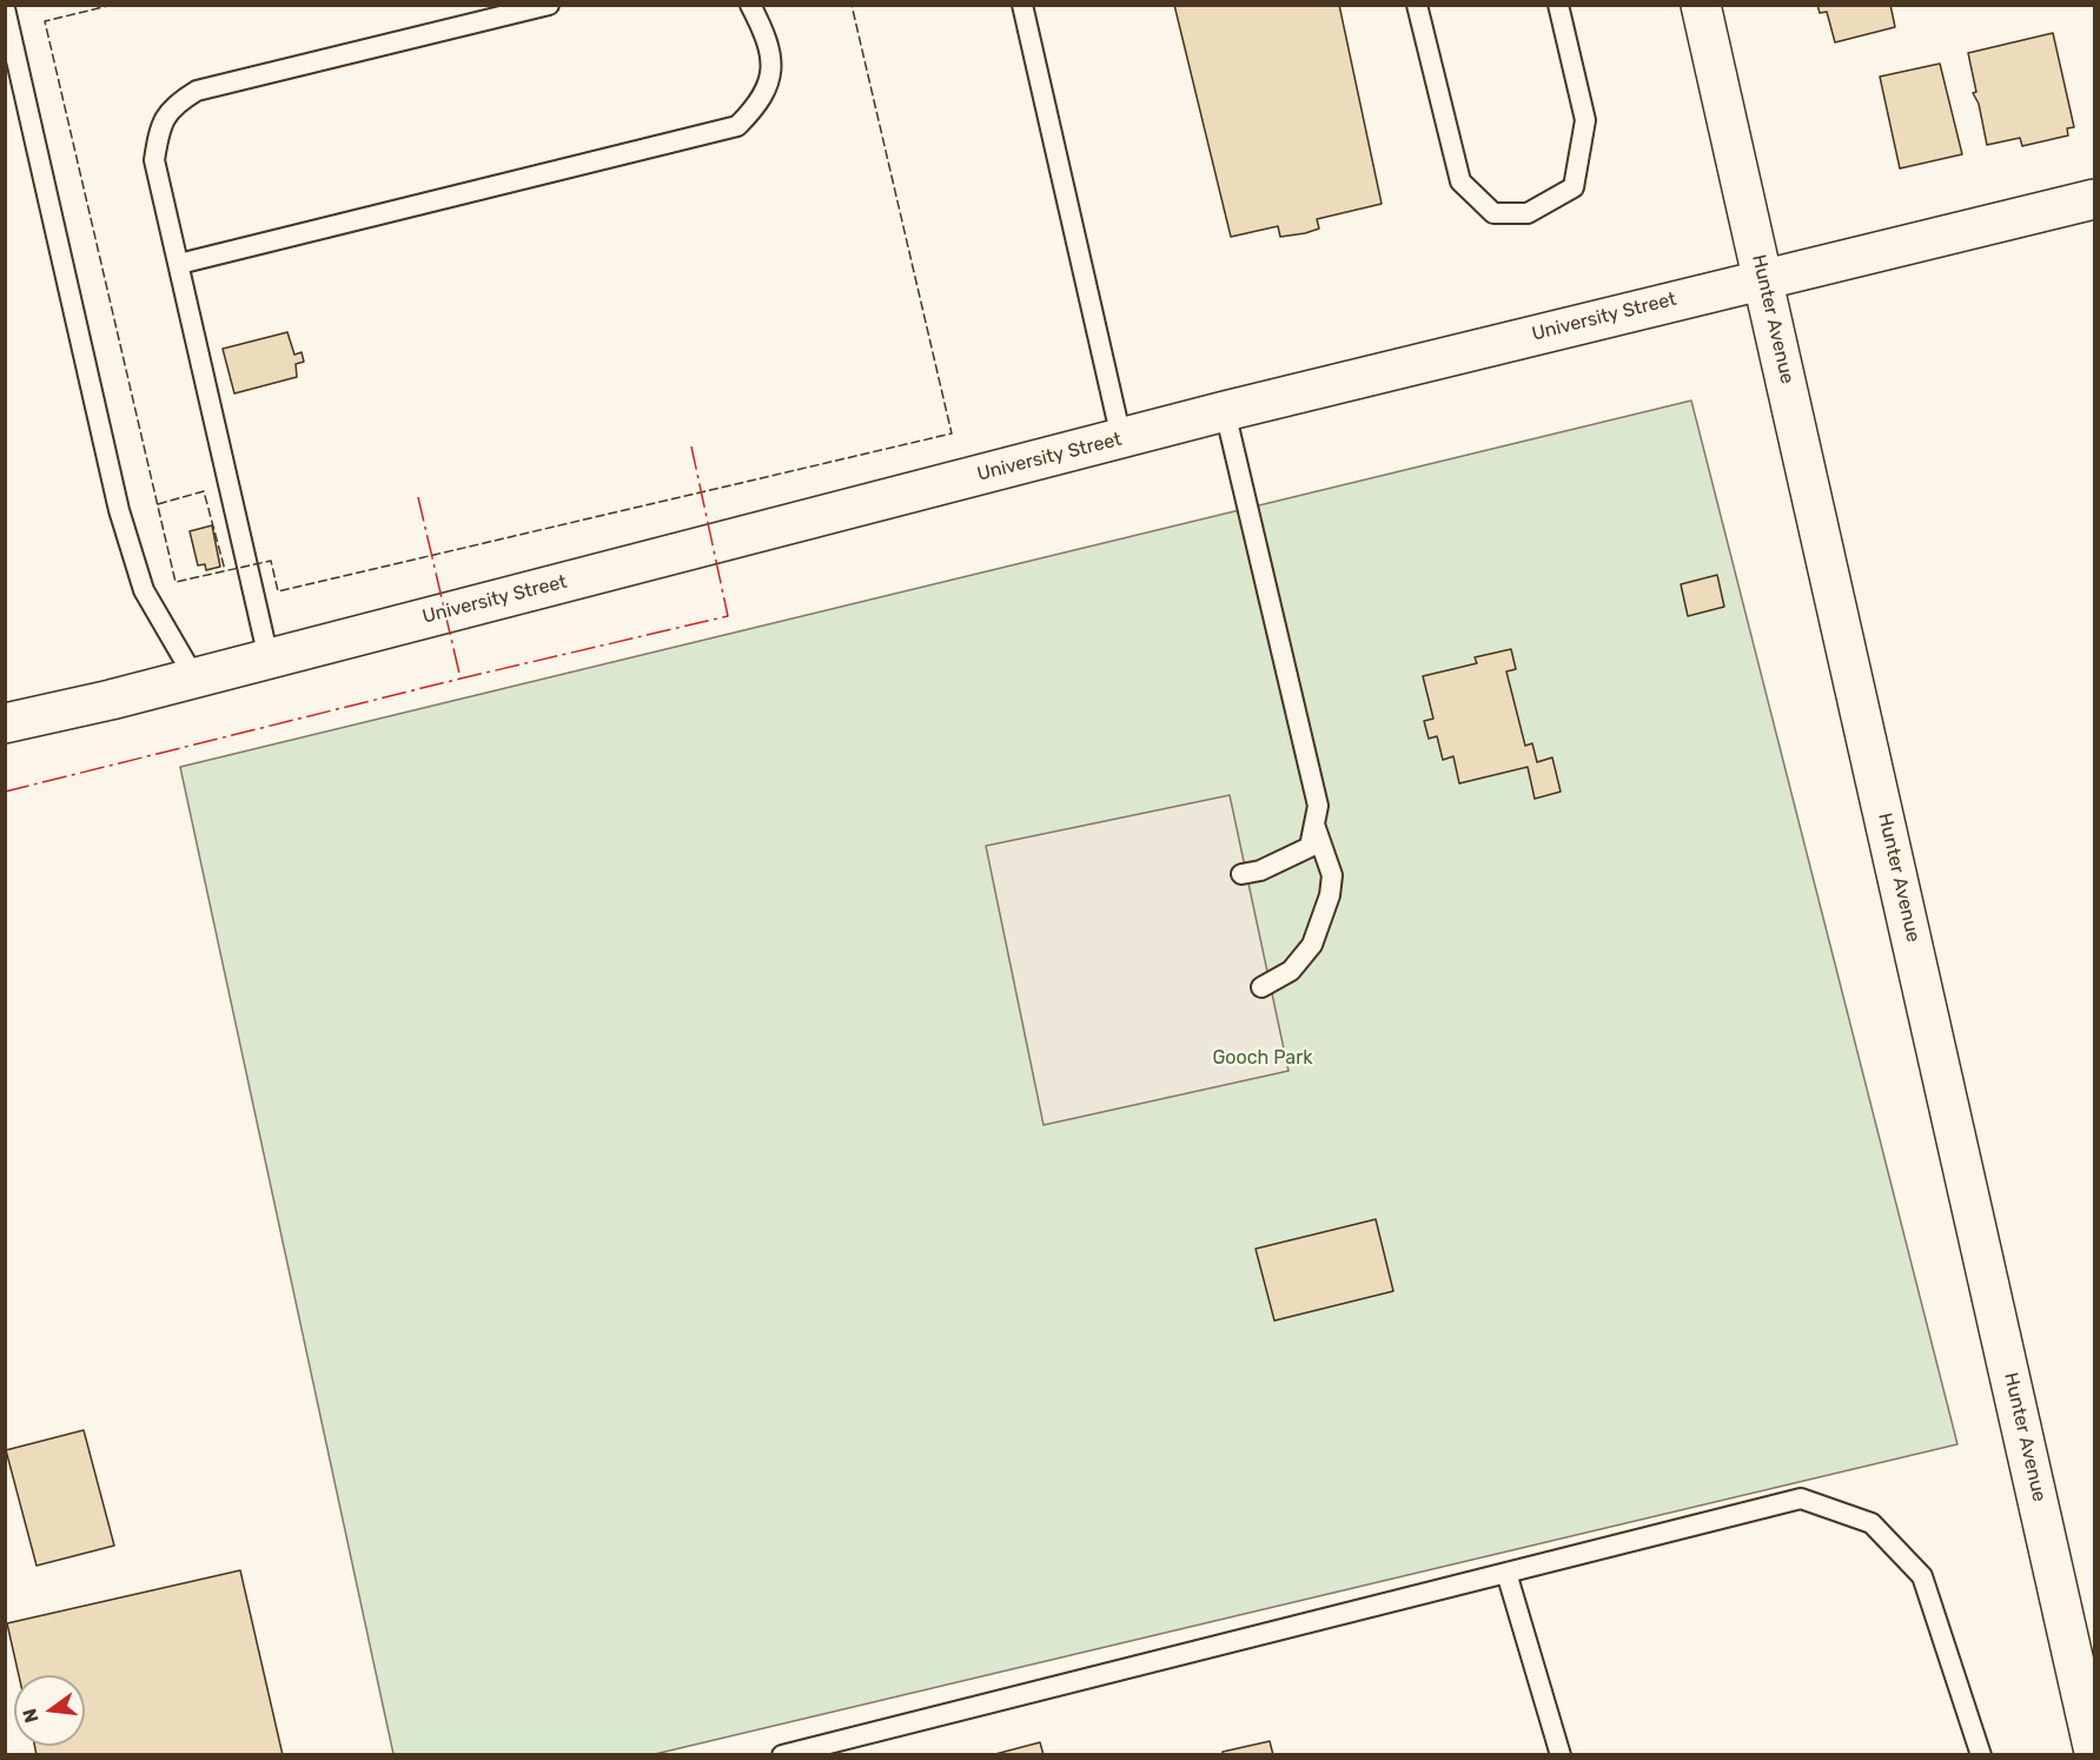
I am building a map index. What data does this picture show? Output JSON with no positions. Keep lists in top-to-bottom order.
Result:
{
  "streets": {
    "street": ["University Street", "Hunter Avenue"]
  },
  "crossings": [
    ["University Street", "Hunter Avenue"]
  ],
  "parks": ["Gooch Park"],
  "north": "left"
}
